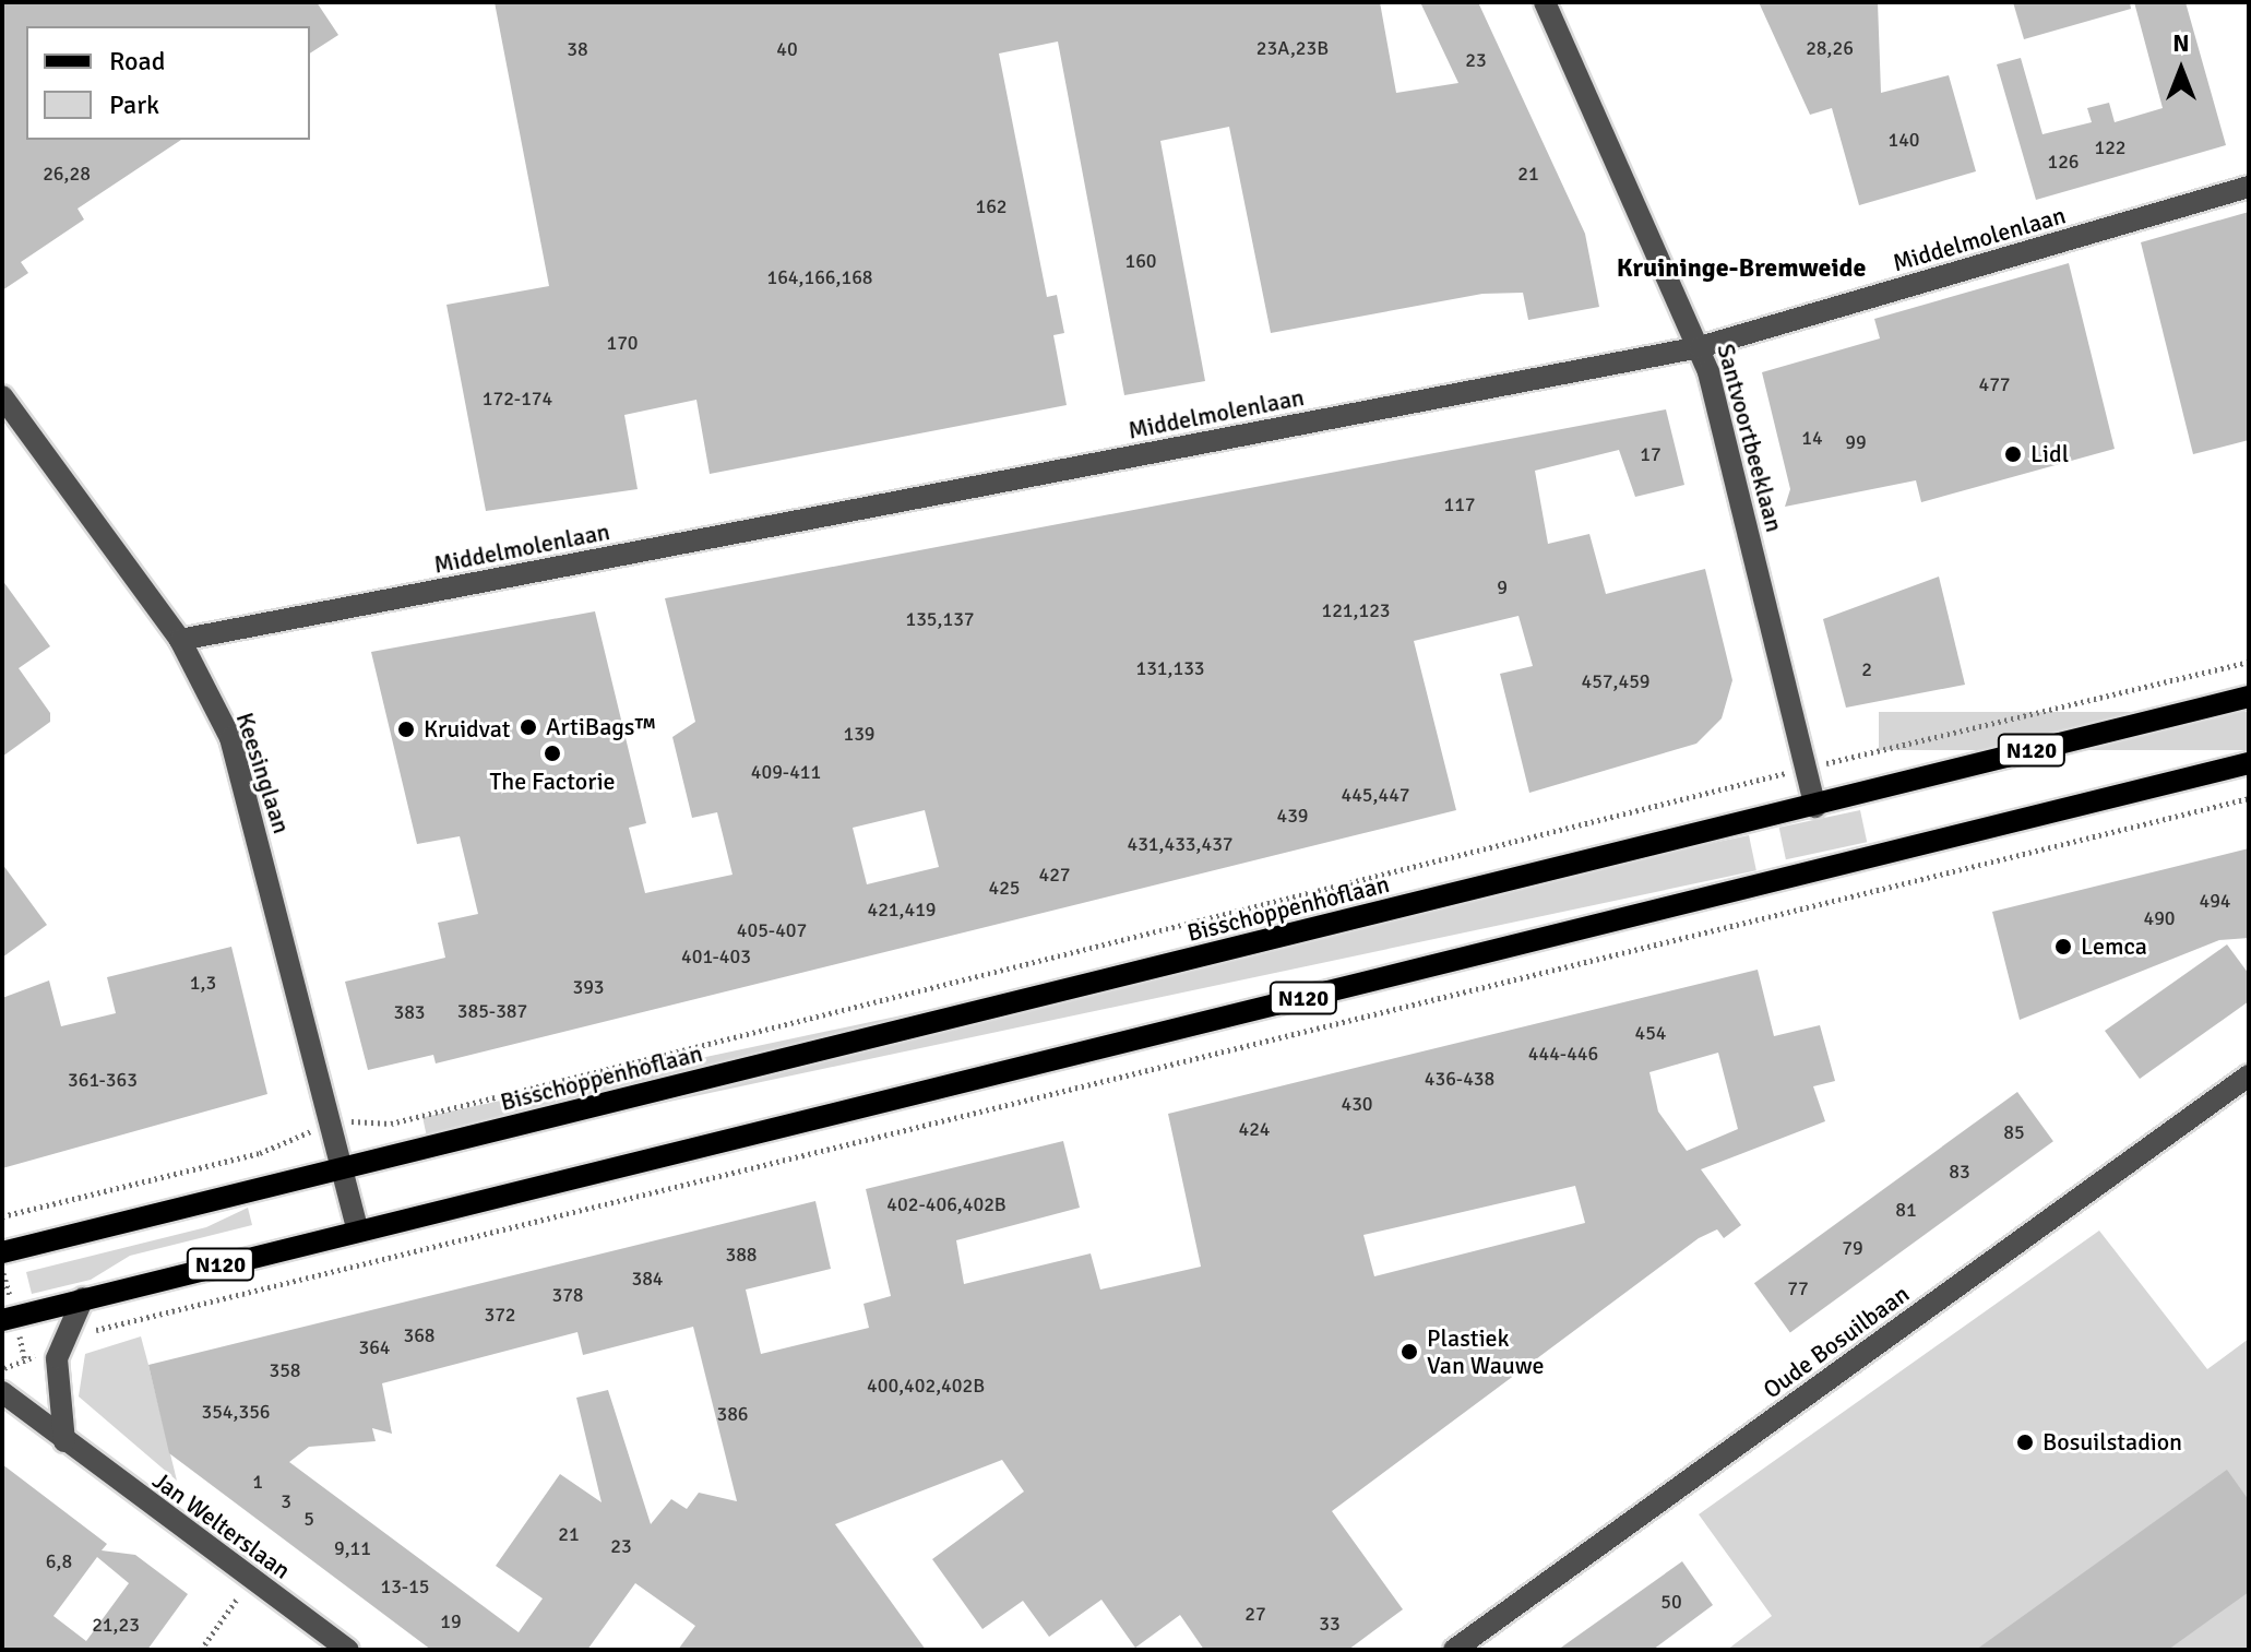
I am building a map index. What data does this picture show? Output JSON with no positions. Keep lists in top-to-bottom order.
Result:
{
  "streets": {
    "main road": ["N120", "Bisschoppenhoflaan"],
    "street": [
      "Middelmolenlaan",
      "Santvoortbeeklaan",
      "Keesinglaan",
      "Oude Bosuilbaan",
      "Jan Welterslaan"
    ]
  },
  "crossings": [
    ["Middelmolenlaan", "Santvoortbeeklaan"],
    ["Middelmolenlaan", "Keesinglaan"],
    ["Santvoortbeeklaan", "Bisschoppenhoflaan"],
    ["Keesinglaan", "Bisschoppenhoflaan"]
  ],
  "districts": ["Kruininge-Bremweide"],
  "places": [
    "Lidl",
    "ArtiBags™",
    "Kruidvat",
    "The Factorie",
    "Lemca",
    "Plastiek Van Wauwe",
    "Bosuilstadion"
  ],
  "house_numbers": [
    "23A,23B",
    "28,26",
    "38",
    "40",
    "23",
    "140",
    "122",
    "126",
    "26,28",
    "21",
    "162",
    "160",
    "164,166,168",
    "170",
    "477",
    "172-174",
    "14",
    "99",
    "17",
    "117",
    "9",
    "121,123",
    "135,137",
    "131,133",
    "2",
    "457,459",
    "139",
    "409-411",
    "445,447",
    "439",
    "431,433,437",
    "427",
    "425",
    "494",
    "421,419",
    "490",
    "405-407",
    "401-403",
    "1,3",
    "393",
    "385-387",
    "383",
    "454",
    "444-446",
    "436-438",
    "361-363",
    "430",
    "424",
    "85",
    "83",
    "402-406,402B",
    "81",
    "79",
    "388",
    "384",
    "77",
    "378",
    "372",
    "368",
    "364",
    "358",
    "400,402,402B",
    "354,356",
    "386",
    "1",
    "3",
    "5",
    "21",
    "23",
    "9,11",
    "6,8",
    "13-15",
    "50",
    "27",
    "19",
    "33",
    "21,23"
  ],
  "legend": ["Road", "Park"],
  "north": "top"
}
